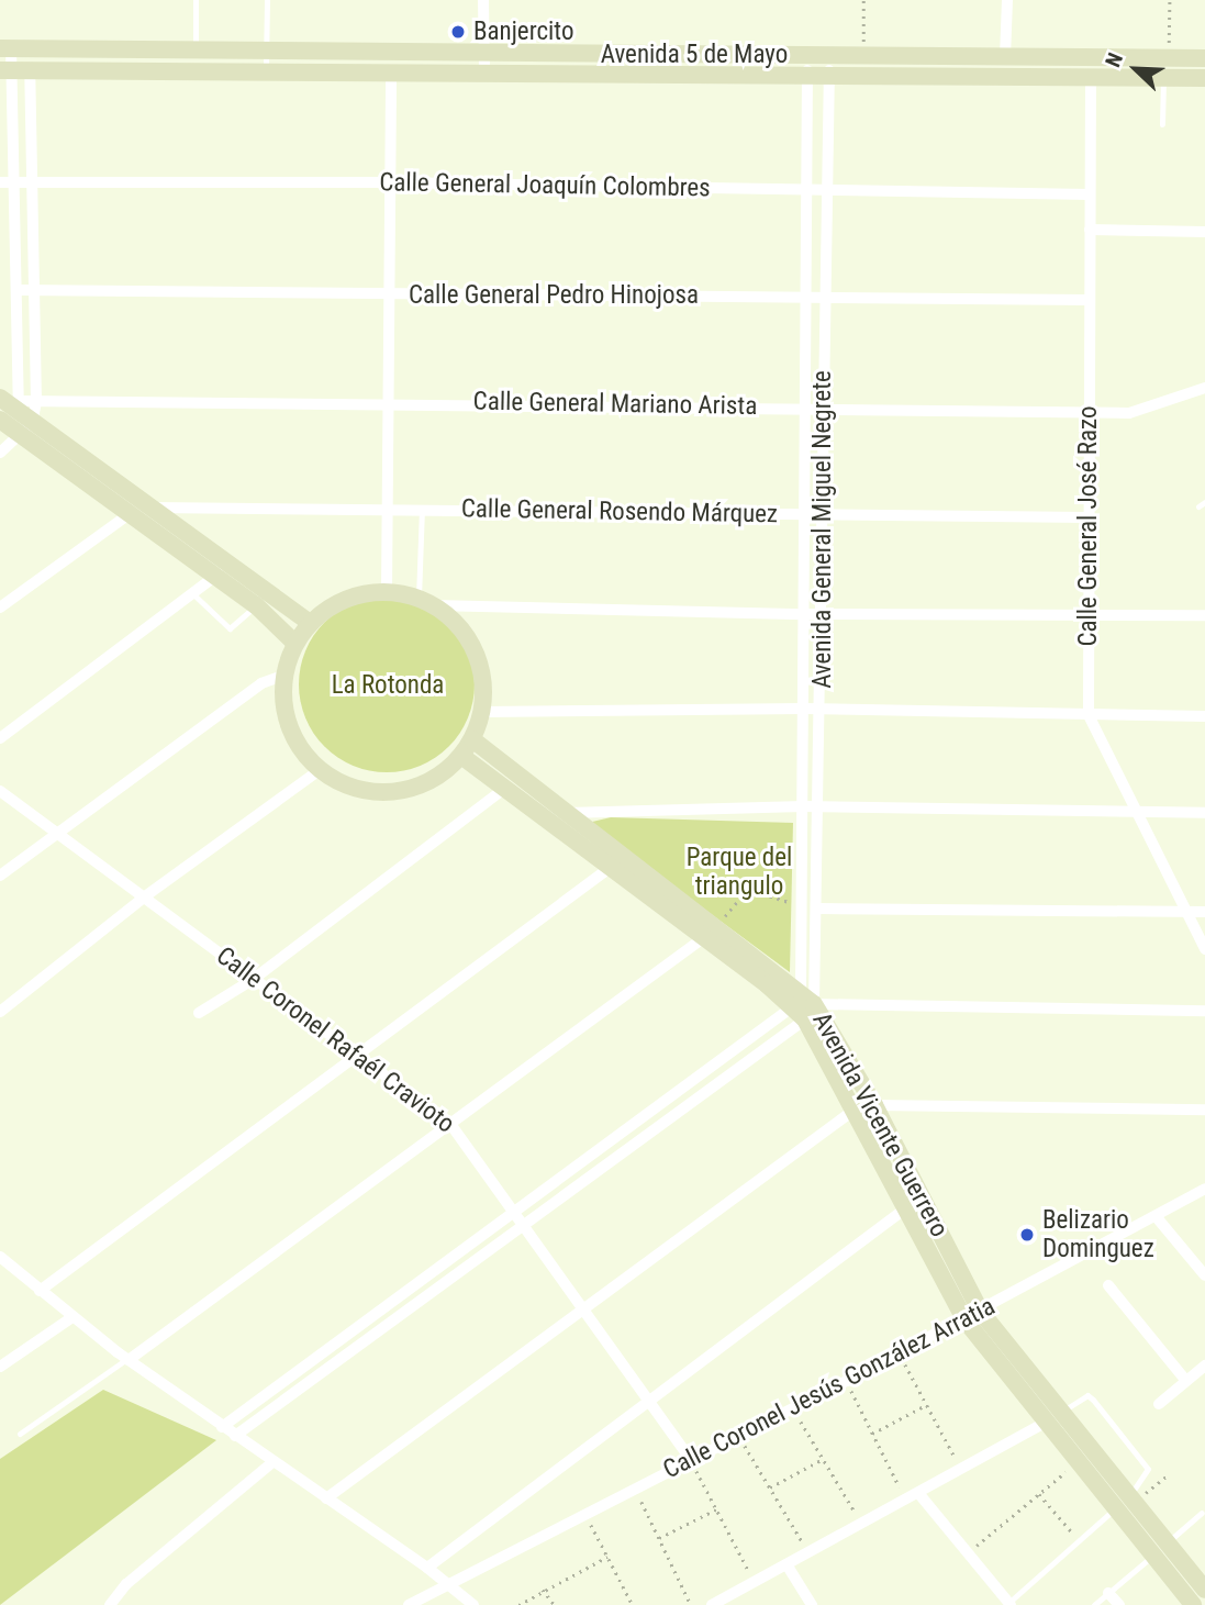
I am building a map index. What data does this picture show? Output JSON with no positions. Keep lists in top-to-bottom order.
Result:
{
  "streets": {
    "main road": ["Avenida 5 de Mayo", "Avenida Vicente Guerrero"],
    "street": [
      "Calle General Joaquín Colombres",
      "Calle General Pedro Hinojosa",
      "Calle General Mariano Arista",
      "Calle General Rosendo Márquez",
      "Calle General José Razo",
      "Avenida General Miguel Negrete",
      "Calle Coronel Rafaél Cravioto",
      "Calle Coronel Jesús González Arratia"
    ]
  },
  "crossings": [
    ["Avenida 5 de Mayo", "Calle General José Razo"],
    ["Avenida 5 de Mayo", "Avenida General Miguel Negrete"],
    ["Calle General Joaquín Colombres", "Calle General José Razo"],
    ["Calle General Joaquín Colombres", "Avenida General Miguel Negrete"],
    ["Calle General Pedro Hinojosa", "Calle General José Razo"],
    ["Calle General Pedro Hinojosa", "Avenida General Miguel Negrete"],
    ["Calle General Mariano Arista", "Calle General José Razo"],
    ["Calle General Mariano Arista", "Avenida General Miguel Negrete"],
    ["Calle General Rosendo Márquez", "Calle General José Razo"],
    ["Calle General Rosendo Márquez", "Avenida General Miguel Negrete"],
    ["Avenida General Miguel Negrete", "Avenida Vicente Guerrero"],
    ["Calle Coronel Rafaél Cravioto", "Calle Coronel Jesús González Arratia"],
    ["Avenida Vicente Guerrero", "Calle Coronel Jesús González Arratia"]
  ],
  "parks": ["La Rotonda", "Parque del triangulo"],
  "places": ["Banjercito", "Belizario Dominguez"],
  "north": "top left"
}
